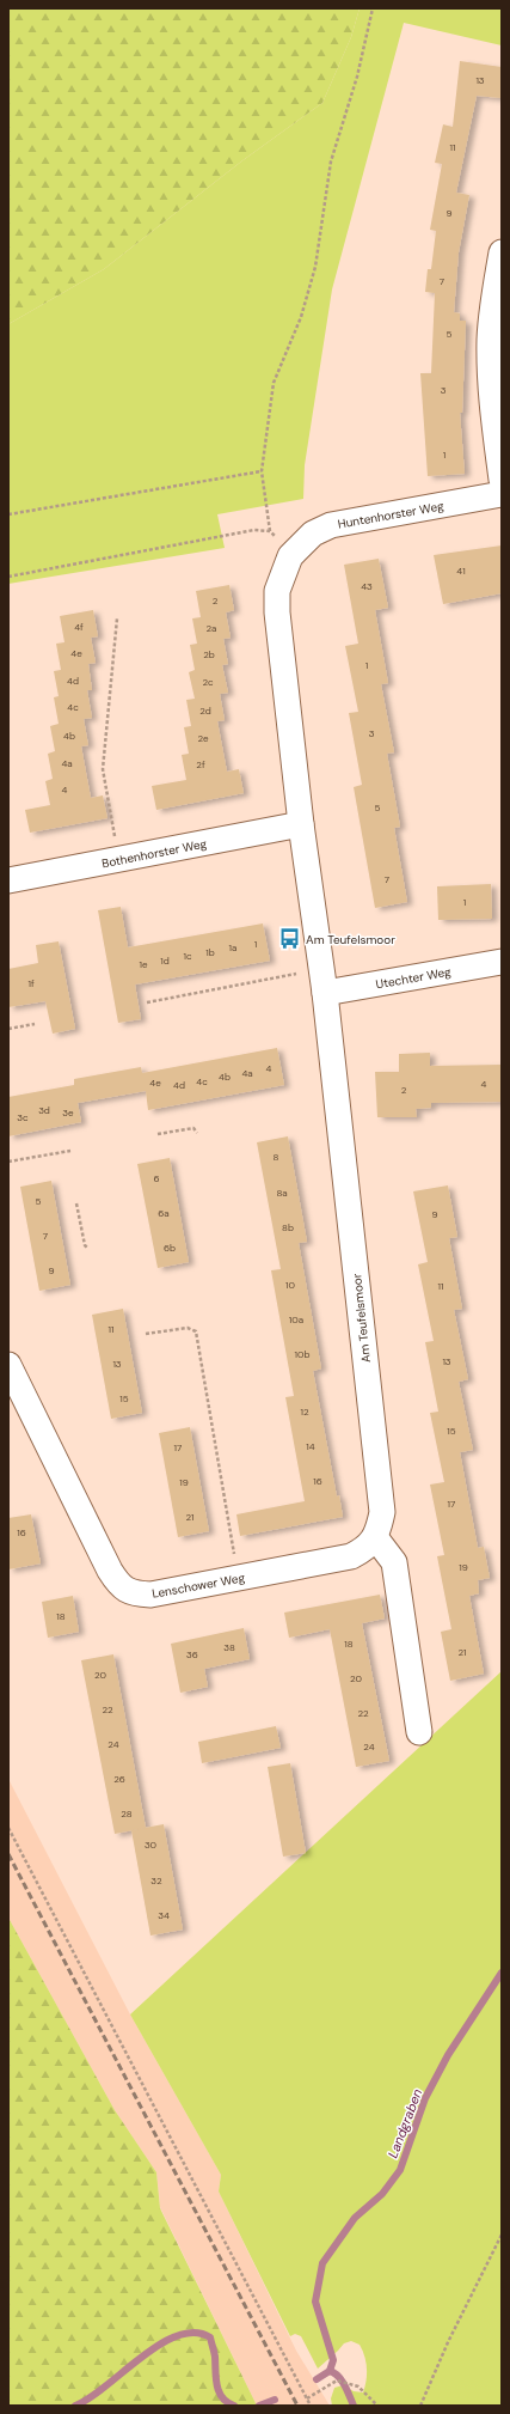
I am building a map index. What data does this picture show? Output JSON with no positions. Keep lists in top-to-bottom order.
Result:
{
  "streets": {
    "street": [
      "Huntenhorster Weg",
      "Bothenhorster Weg",
      "Utechter Weg",
      "Am Teufelsmoor",
      "Lenschower Weg"
    ]
  },
  "crossings": [
    ["Huntenhorster Weg", "Am Teufelsmoor"],
    ["Bothenhorster Weg", "Am Teufelsmoor"],
    ["Utechter Weg", "Am Teufelsmoor"],
    ["Am Teufelsmoor", "Lenschower Weg"]
  ],
  "water": ["Landgraben"],
  "places": {
    "bus stop": ["Am Teufelsmoor"]
  },
  "house_numbers": [
    "13",
    "11",
    "9",
    "7",
    "5",
    "3",
    "1",
    "41",
    "43",
    "2",
    "4f",
    "2a",
    "4e",
    "2b",
    "1",
    "4d",
    "2c",
    "4c",
    "2d",
    "3",
    "4b",
    "2e",
    "4a",
    "2f",
    "4",
    "5",
    "7",
    "1",
    "1",
    "1a",
    "1b",
    "1c",
    "1d",
    "1e",
    "1f",
    "4",
    "4a",
    "4b",
    "4c",
    "4e",
    "4",
    "4d",
    "2",
    "3d",
    "3e",
    "3c",
    "8",
    "6",
    "8a",
    "5",
    "6a",
    "9",
    "8b",
    "7",
    "6b",
    "9",
    "10",
    "11",
    "10a",
    "11",
    "10b",
    "13",
    "13",
    "15",
    "12",
    "15",
    "14",
    "17",
    "16",
    "19",
    "17",
    "21",
    "16",
    "19",
    "18",
    "18",
    "38",
    "21",
    "36",
    "20",
    "20",
    "22",
    "22",
    "24",
    "24",
    "26",
    "28",
    "30",
    "32",
    "34"
  ]
}
